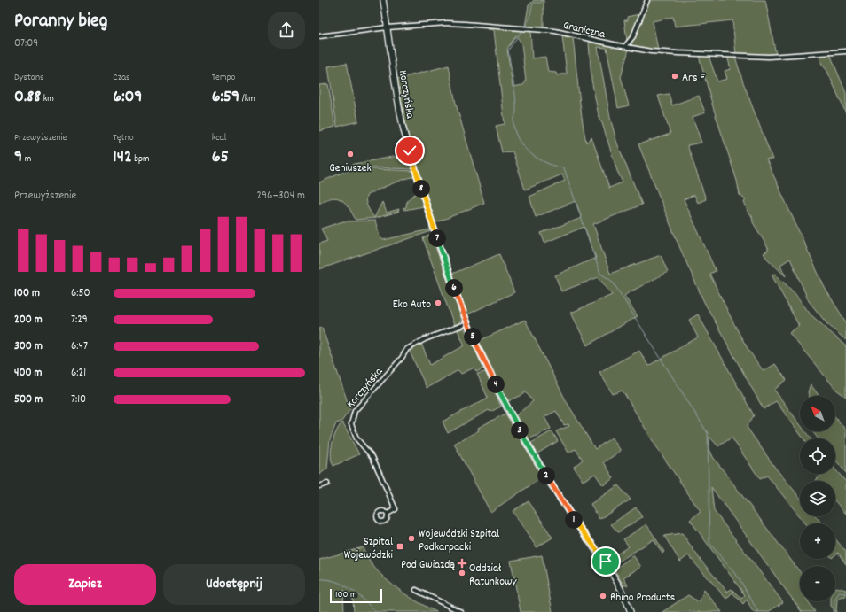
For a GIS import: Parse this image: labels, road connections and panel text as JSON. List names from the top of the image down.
{
  "streets": {
    "main road": ["Korczyńska"],
    "street": ["Graniczna"]
  },
  "crossings": [
    ["Graniczna", "Korczyńska"]
  ],
  "places": {
    "other": [
      "Ars F",
      "Geniuszek",
      "Eko Auto",
      "Wojewódzki Szpital Podkarpacki",
      "Oddział Ratunkowy",
      "Rhino Products"
    ],
    "transit": ["Szpital Wojewódzki"],
    "health": ["Pod Gwiazdą"]
  },
  "scale_bar": "100 m",
  "north": "top left",
  "page": {
    "heading": ["Poranny bieg", "07:09"],
    "stats": [
      ["Dystans", "0.88 km"],
      ["Czas", "6:09"],
      ["Tempo", "6:59 /km"],
      ["Przewyższenie", "9 m"],
      ["Tętno", "142 bpm"],
      ["kcal", "65"]
    ],
    "pins": [
      "8",
      "7",
      "6",
      "5",
      "4",
      "3",
      "2",
      "1"
    ],
    "chart": ["Przewyższenie", "296–304 m"],
    "list": [
      {
        "name": "100 m",
        "note": "6:50"
      },
      {
        "name": "200 m",
        "note": "7:29"
      },
      {
        "name": "300 m",
        "note": "6:47"
      },
      {
        "name": "400 m",
        "note": "6:21"
      },
      {
        "name": "500 m",
        "note": "7:10"
      }
    ],
    "map_buttons": ["+", "−"],
    "buttons": ["Zapisz", "Udostępnij"],
    "scale": "100 m"
  }
}
